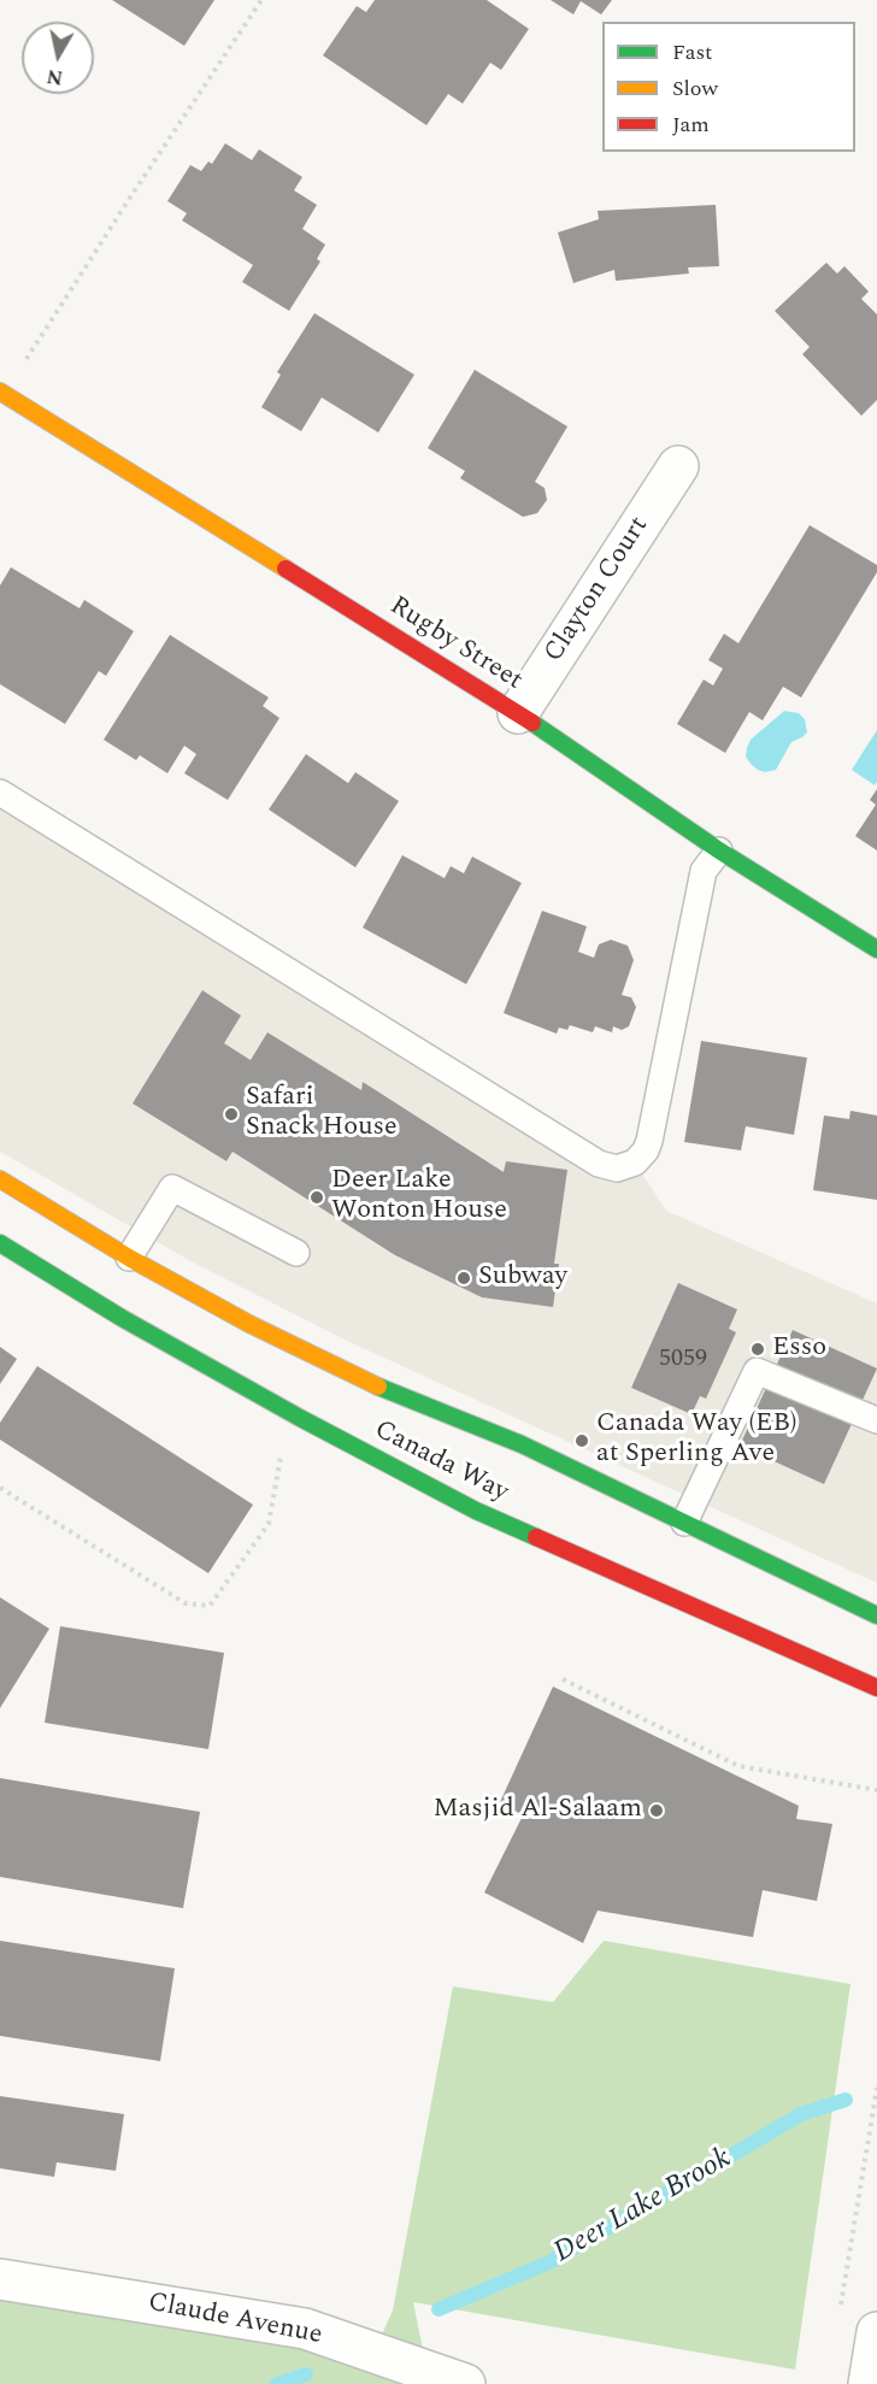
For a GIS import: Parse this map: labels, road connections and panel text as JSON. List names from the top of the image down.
{
  "streets": {
    "main road": ["Rugby Street", "Canada Way"],
    "street": ["Clayton Court", "Claude Avenue"]
  },
  "crossings": [
    ["Clayton Court", "Rugby Street"]
  ],
  "water": ["Deer Lake Brook"],
  "places": [
    "Safari Snack House",
    "Deer Lake Wonton House",
    "Subway",
    "Esso",
    "Canada Way (EB) at Sperling Ave",
    "Masjid Al-Salaam"
  ],
  "house_numbers": ["5059"],
  "legend": ["Fast", "Slow", "Jam"],
  "north": "bottom"
}
